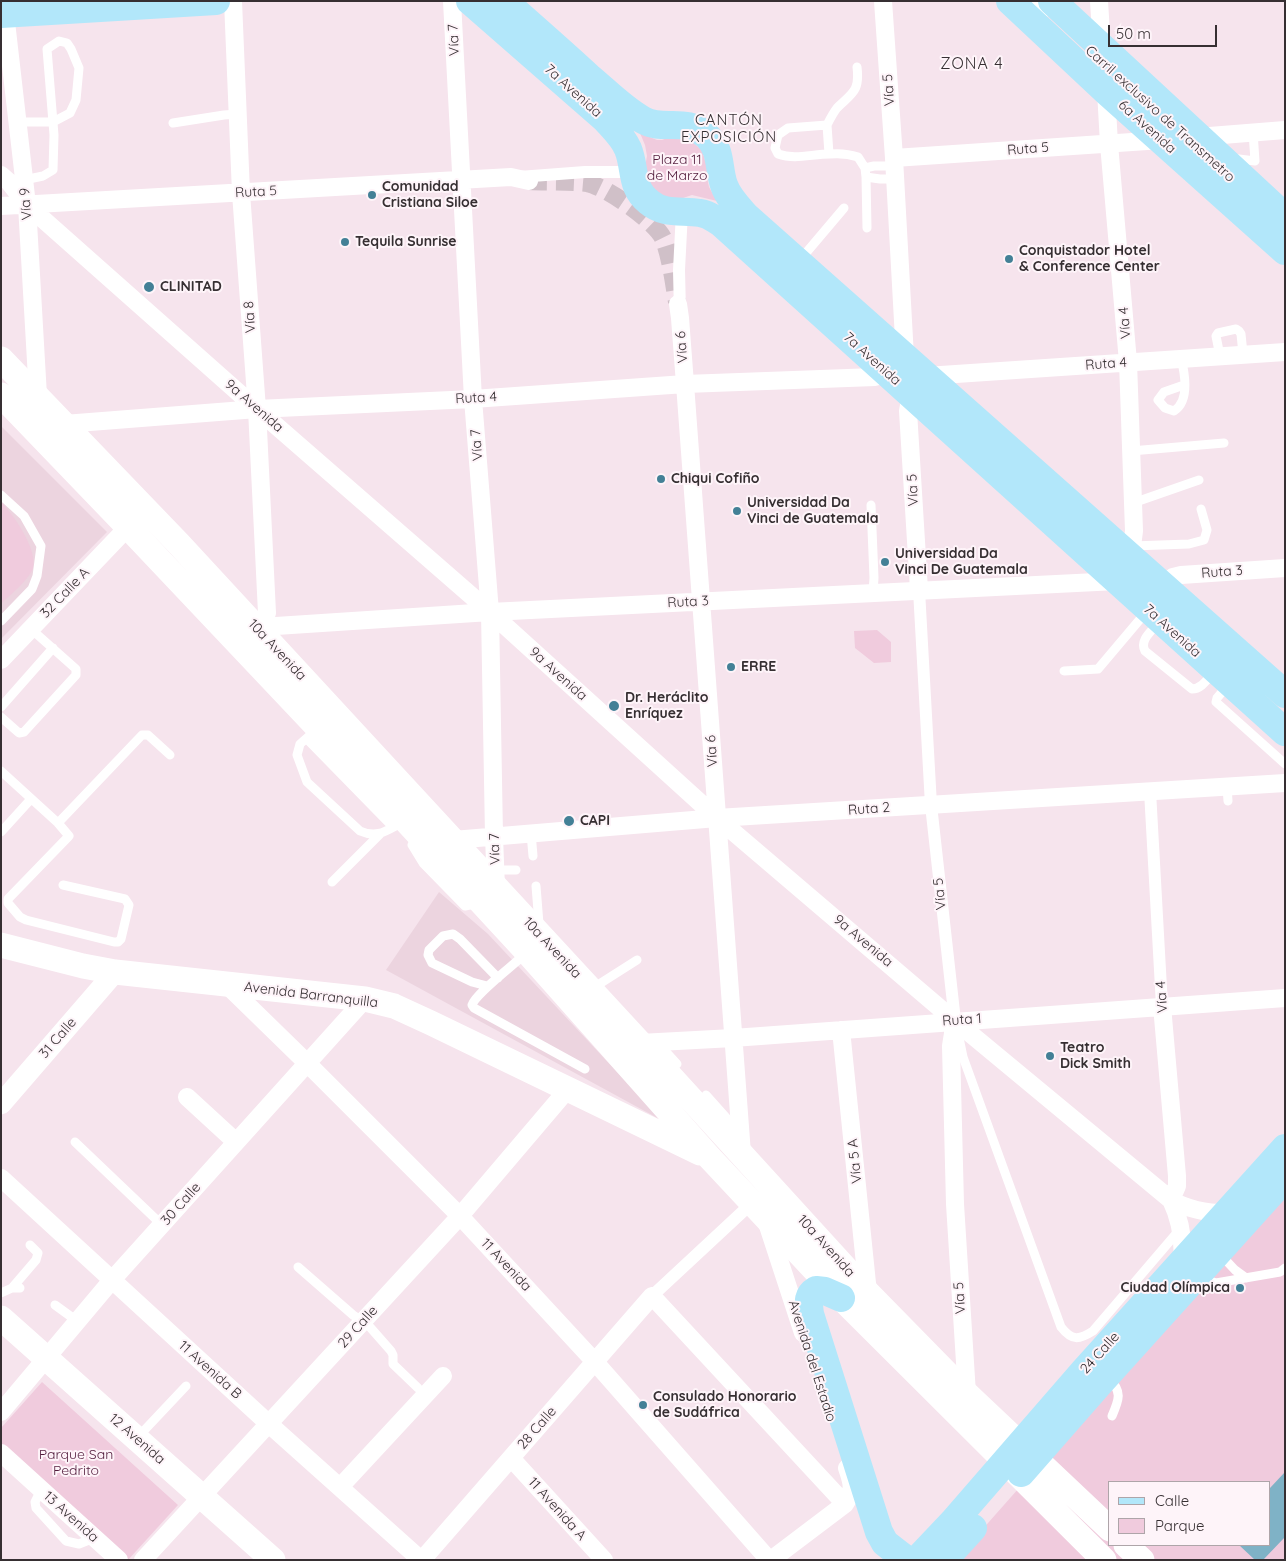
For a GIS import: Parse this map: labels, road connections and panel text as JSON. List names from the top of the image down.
{
  "streets": {
    "main road": [
      "7a Avenida",
      "6a Avenida",
      "10a Avenida",
      "Avenida Barranquilla",
      "24 Calle",
      "12 Avenida"
    ],
    "street": [
      "Vía 7",
      "Vía 5",
      "Ruta 5",
      "Vía 9",
      "Vía 8",
      "Vía 4",
      "Vía 6",
      "Ruta 4",
      "9a Avenida",
      "Ruta 3",
      "32 Calle A",
      "Ruta 2",
      "Ruta 1",
      "31 Calle",
      "Vía 5 A",
      "30 Calle",
      "11 Avenida",
      "29 Calle",
      "Avenida del Estadio",
      "11 Avenida B",
      "28 Calle",
      "11 Avenida A",
      "13 Avenida"
    ],
    "lane": ["Carril exclusivo de Transmetro"]
  },
  "crossings": [
    ["Vía 7", "Ruta 5"],
    ["Vía 7", "Ruta 4"],
    ["Vía 7", "9a Avenida"],
    ["Vía 7", "Ruta 3"],
    ["Vía 7", "10a Avenida"],
    ["Vía 7", "Ruta 2"],
    ["Vía 5", "7a Avenida"],
    ["Vía 5", "Ruta 5"],
    ["Vía 5", "Ruta 4"],
    ["Vía 5", "9a Avenida"],
    ["Vía 5", "Ruta 3"],
    ["Vía 5", "10a Avenida"],
    ["Vía 5", "Ruta 2"],
    ["Vía 5", "Ruta 1"],
    ["7a Avenida", "Ruta 5"],
    ["7a Avenida", "Vía 4"],
    ["7a Avenida", "Vía 6"],
    ["7a Avenida", "Ruta 4"],
    ["7a Avenida", "Ruta 3"],
    ["Carril exclusivo de Transmetro", "6a Avenida"],
    ["Carril exclusivo de Transmetro", "Ruta 5"],
    ["6a Avenida", "Ruta 5"],
    ["6a Avenida", "Vía 4"],
    ["Ruta 5", "Vía 9"],
    ["Ruta 5", "Vía 8"],
    ["Ruta 5", "Vía 4"],
    ["Ruta 5", "9a Avenida"],
    ["Vía 9", "9a Avenida"],
    ["Vía 9", "10a Avenida"],
    ["Vía 8", "Ruta 4"],
    ["Vía 8", "9a Avenida"],
    ["Vía 8", "Ruta 3"],
    ["Vía 8", "10a Avenida"],
    ["Vía 4", "Ruta 4"],
    ["Vía 4", "9a Avenida"],
    ["Vía 4", "Ruta 2"],
    ["Vía 4", "Ruta 1"],
    ["Vía 6", "Ruta 4"],
    ["Vía 6", "9a Avenida"],
    ["Vía 6", "Ruta 3"],
    ["Vía 6", "10a Avenida"],
    ["Vía 6", "Ruta 2"],
    ["Vía 6", "Ruta 1"],
    ["Ruta 4", "9a Avenida"],
    ["Ruta 4", "10a Avenida"],
    ["9a Avenida", "Ruta 3"],
    ["9a Avenida", "Ruta 2"],
    ["9a Avenida", "Ruta 1"],
    ["9a Avenida", "24 Calle"],
    ["Ruta 3", "10a Avenida"],
    ["32 Calle A", "10a Avenida"],
    ["10a Avenida", "Ruta 2"],
    ["10a Avenida", "Avenida Barranquilla"],
    ["10a Avenida", "Ruta 1"],
    ["10a Avenida", "Vía 5 A"],
    ["10a Avenida", "Avenida del Estadio"],
    ["Avenida Barranquilla", "31 Calle"],
    ["Avenida Barranquilla", "30 Calle"],
    ["Avenida Barranquilla", "11 Avenida"],
    ["Avenida Barranquilla", "29 Calle"],
    ["Ruta 1", "Vía 5 A"],
    ["30 Calle", "11 Avenida"],
    ["30 Calle", "11 Avenida B"],
    ["30 Calle", "12 Avenida"],
    ["11 Avenida", "29 Calle"],
    ["11 Avenida", "28 Calle"],
    ["29 Calle", "11 Avenida B"],
    ["29 Calle", "12 Avenida"],
    ["11 Avenida B", "28 Calle"],
    ["28 Calle", "11 Avenida A"]
  ],
  "districts": ["ZONA 4", "CANTÓN EXPOSICIÓN"],
  "parks": ["Plaza 11 de Marzo", "Parque San Pedrito"],
  "places": [
    "Comunidad Cristiana Siloe",
    "Tequila Sunrise",
    "Conquistador Hotel & Conference Center",
    "CLINITAD",
    "Chiqui Cofiño",
    "Universidad Da Vinci de Guatemala",
    "Universidad Da Vinci De Guatemala",
    "ERRE",
    "Dr. Heráclito Enríquez",
    "CAPI",
    "Teatro Dick Smith",
    "Ciudad Olímpica",
    "Consulado Honorario de Sudáfrica"
  ],
  "legend": ["Calle", "Parque"],
  "scale_bar": "50 m"
}
